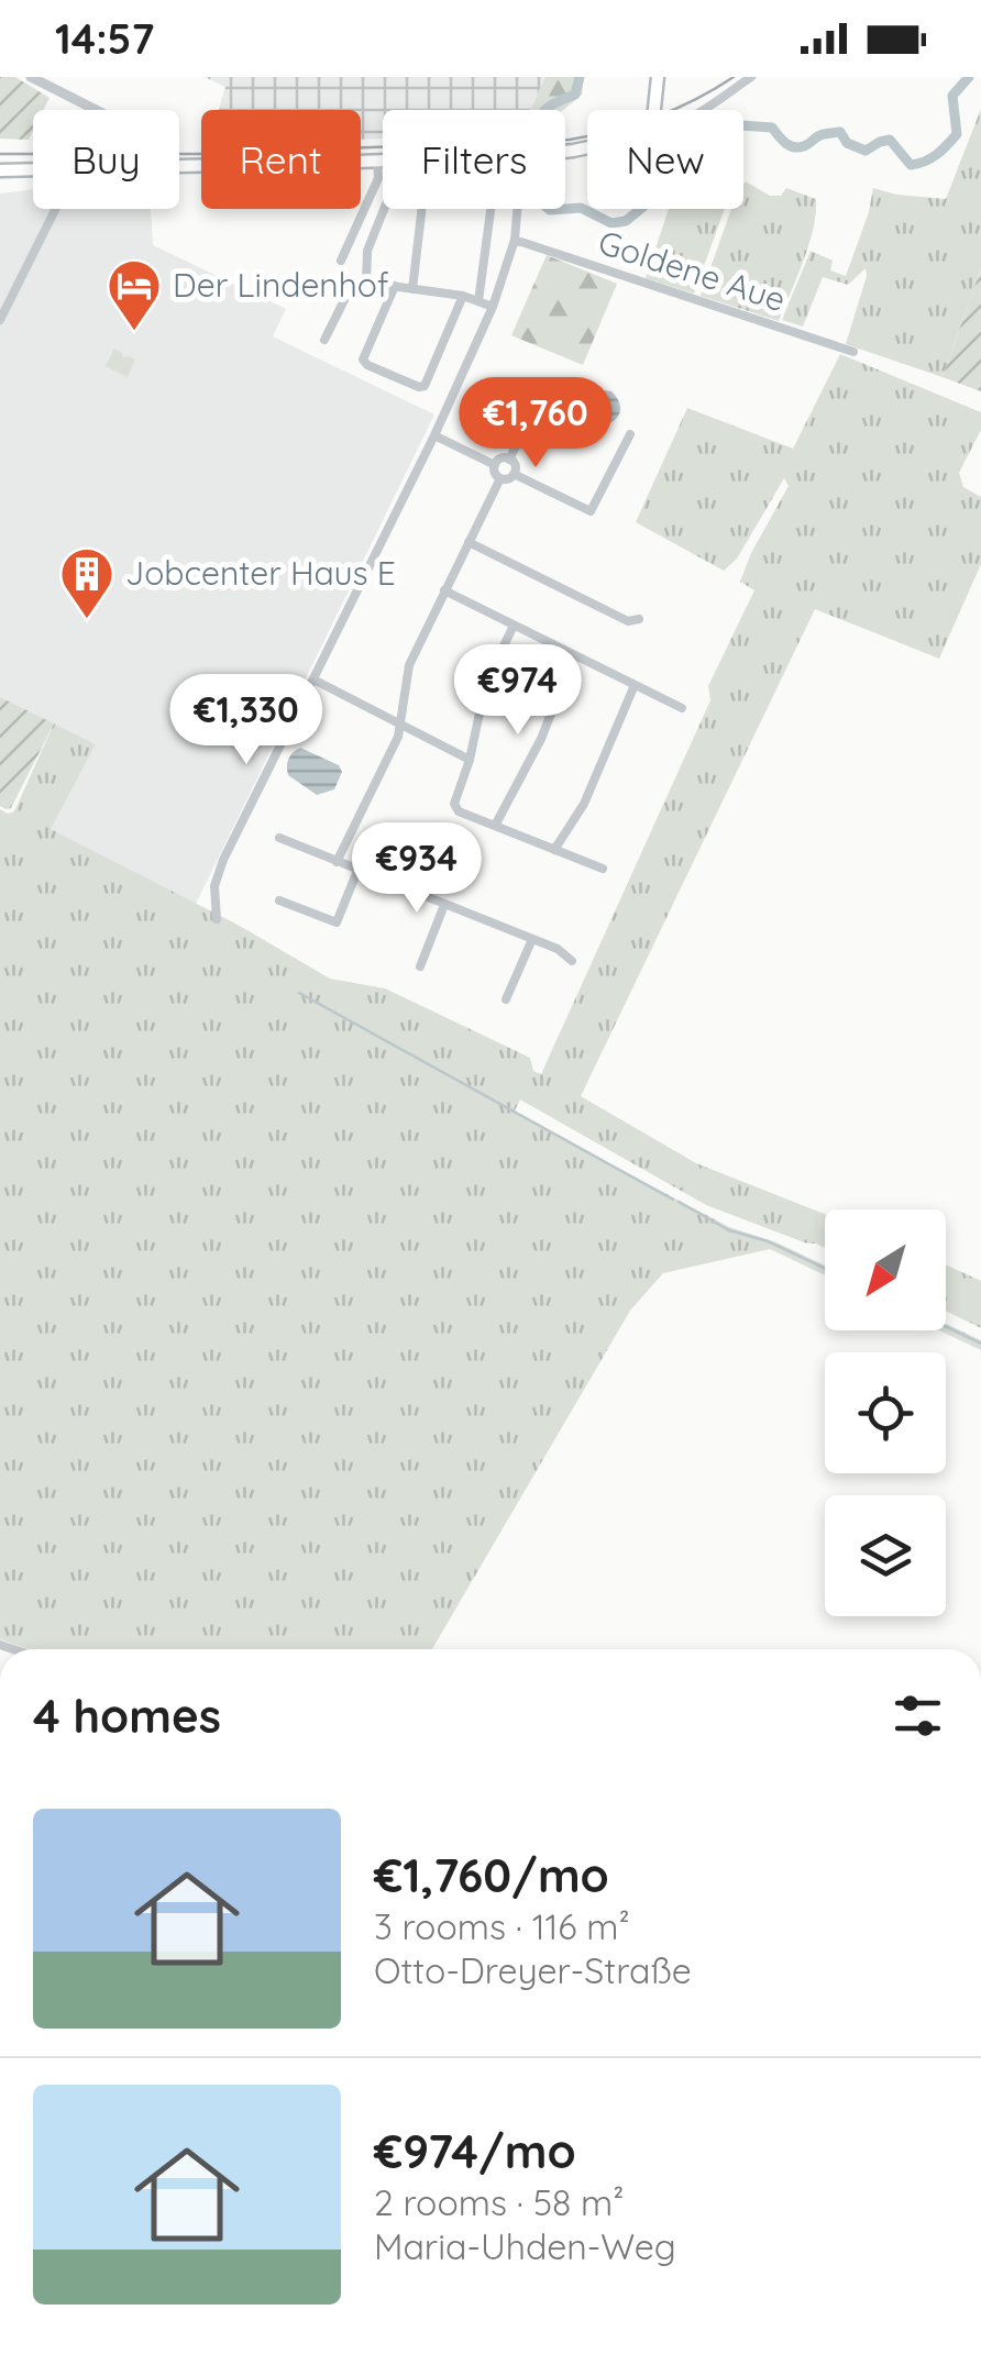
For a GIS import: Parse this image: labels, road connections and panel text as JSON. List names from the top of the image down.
{
  "streets": {
    "street": ["Goldene Aue"]
  },
  "places": {
    "hotel": ["Der Lindenhof"],
    "building": ["Jobcenter Haus E"]
  },
  "north": "bottom left",
  "page": {
    "status": "14:57",
    "chip": [
      "Buy",
      "Rent",
      "Filters",
      "New"
    ],
    "price": [
      "€1,760",
      "€974",
      "€1,330",
      "€934"
    ],
    "heading": "4 homes",
    "list": [
      {
        "name": "€1,760/mo",
        "note": "3 rooms · 116 m² · Otto-Dreyer-Straße"
      },
      {
        "name": "€974/mo",
        "note": "2 rooms · 58 m² · Maria-Uhden-Weg"
      }
    ]
  }
}
